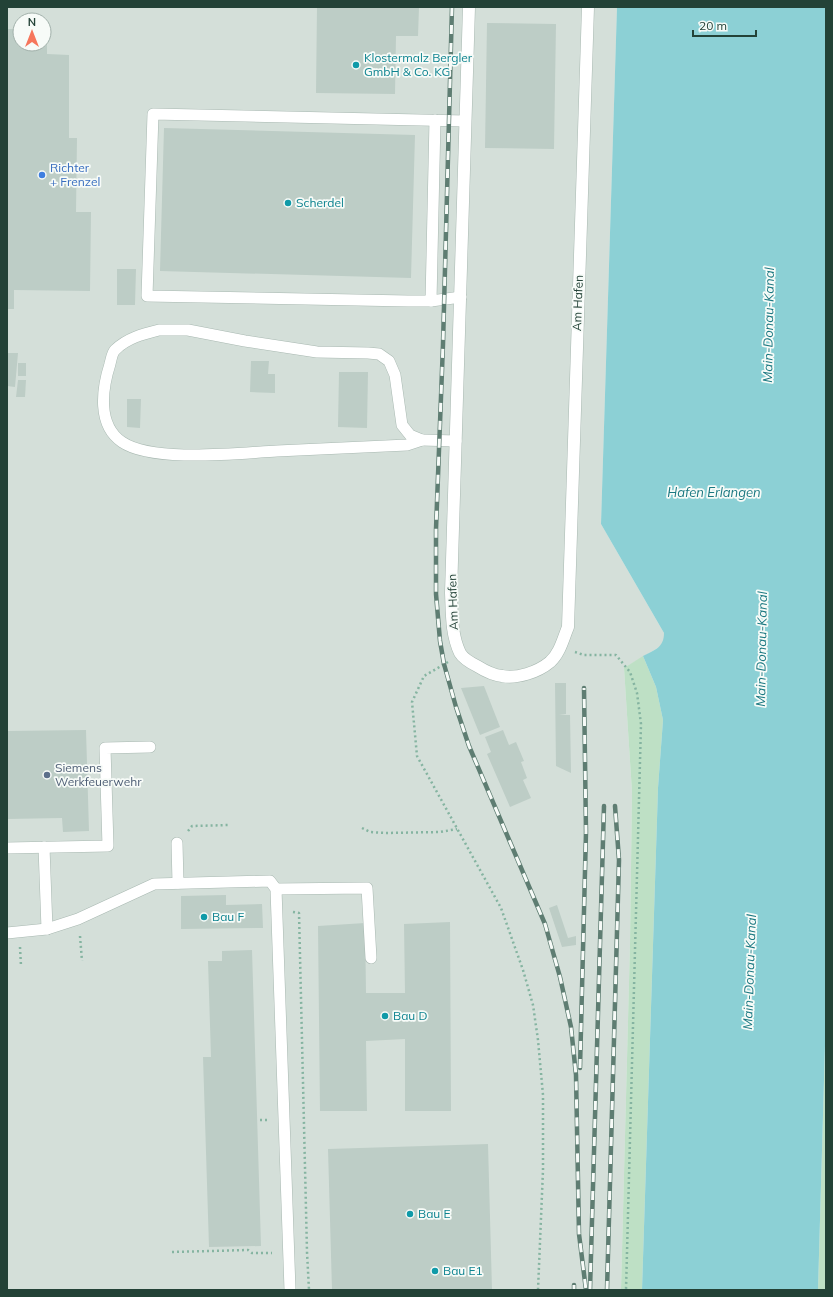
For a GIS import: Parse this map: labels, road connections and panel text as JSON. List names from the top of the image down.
{
  "streets": {
    "street": ["Am Hafen"]
  },
  "water": ["Main-Donau-Kanal", "Hafen Erlangen"],
  "places": [
    "Klostermalz Bergler GmbH & Co. KG",
    "Richter + Frenzel",
    "Scherdel",
    "Siemens Werkfeuerwehr",
    "Bau F",
    "Bau D",
    "Bau E",
    "Bau E1"
  ],
  "scale_bar": "20 m",
  "north": "top"
}
